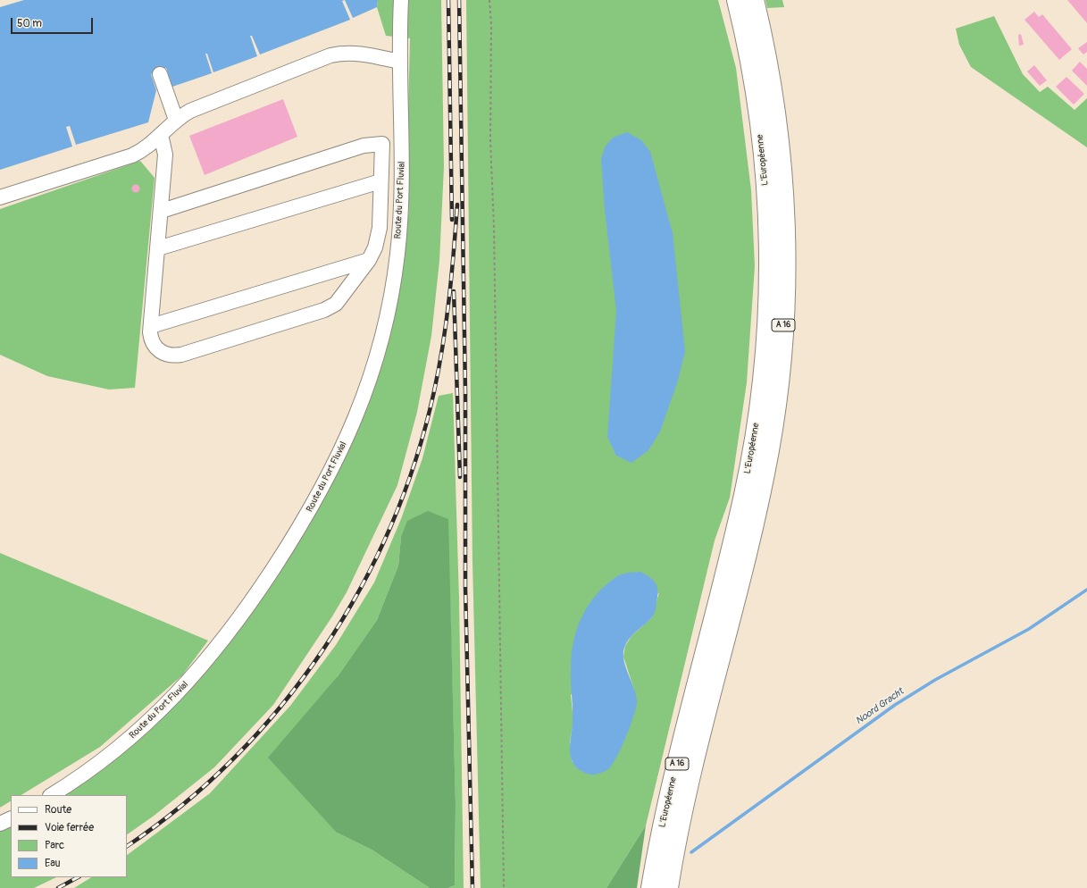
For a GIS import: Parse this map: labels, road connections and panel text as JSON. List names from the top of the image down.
{
  "streets": {
    "highway": ["L'Européenne", "A 16"],
    "street": ["Route du Port Fluvial"]
  },
  "water": ["Noord Gracht"],
  "legend": [
    "Route",
    "Voie ferrée",
    "Parc",
    "Eau"
  ],
  "scale_bar": "50 m"
}
